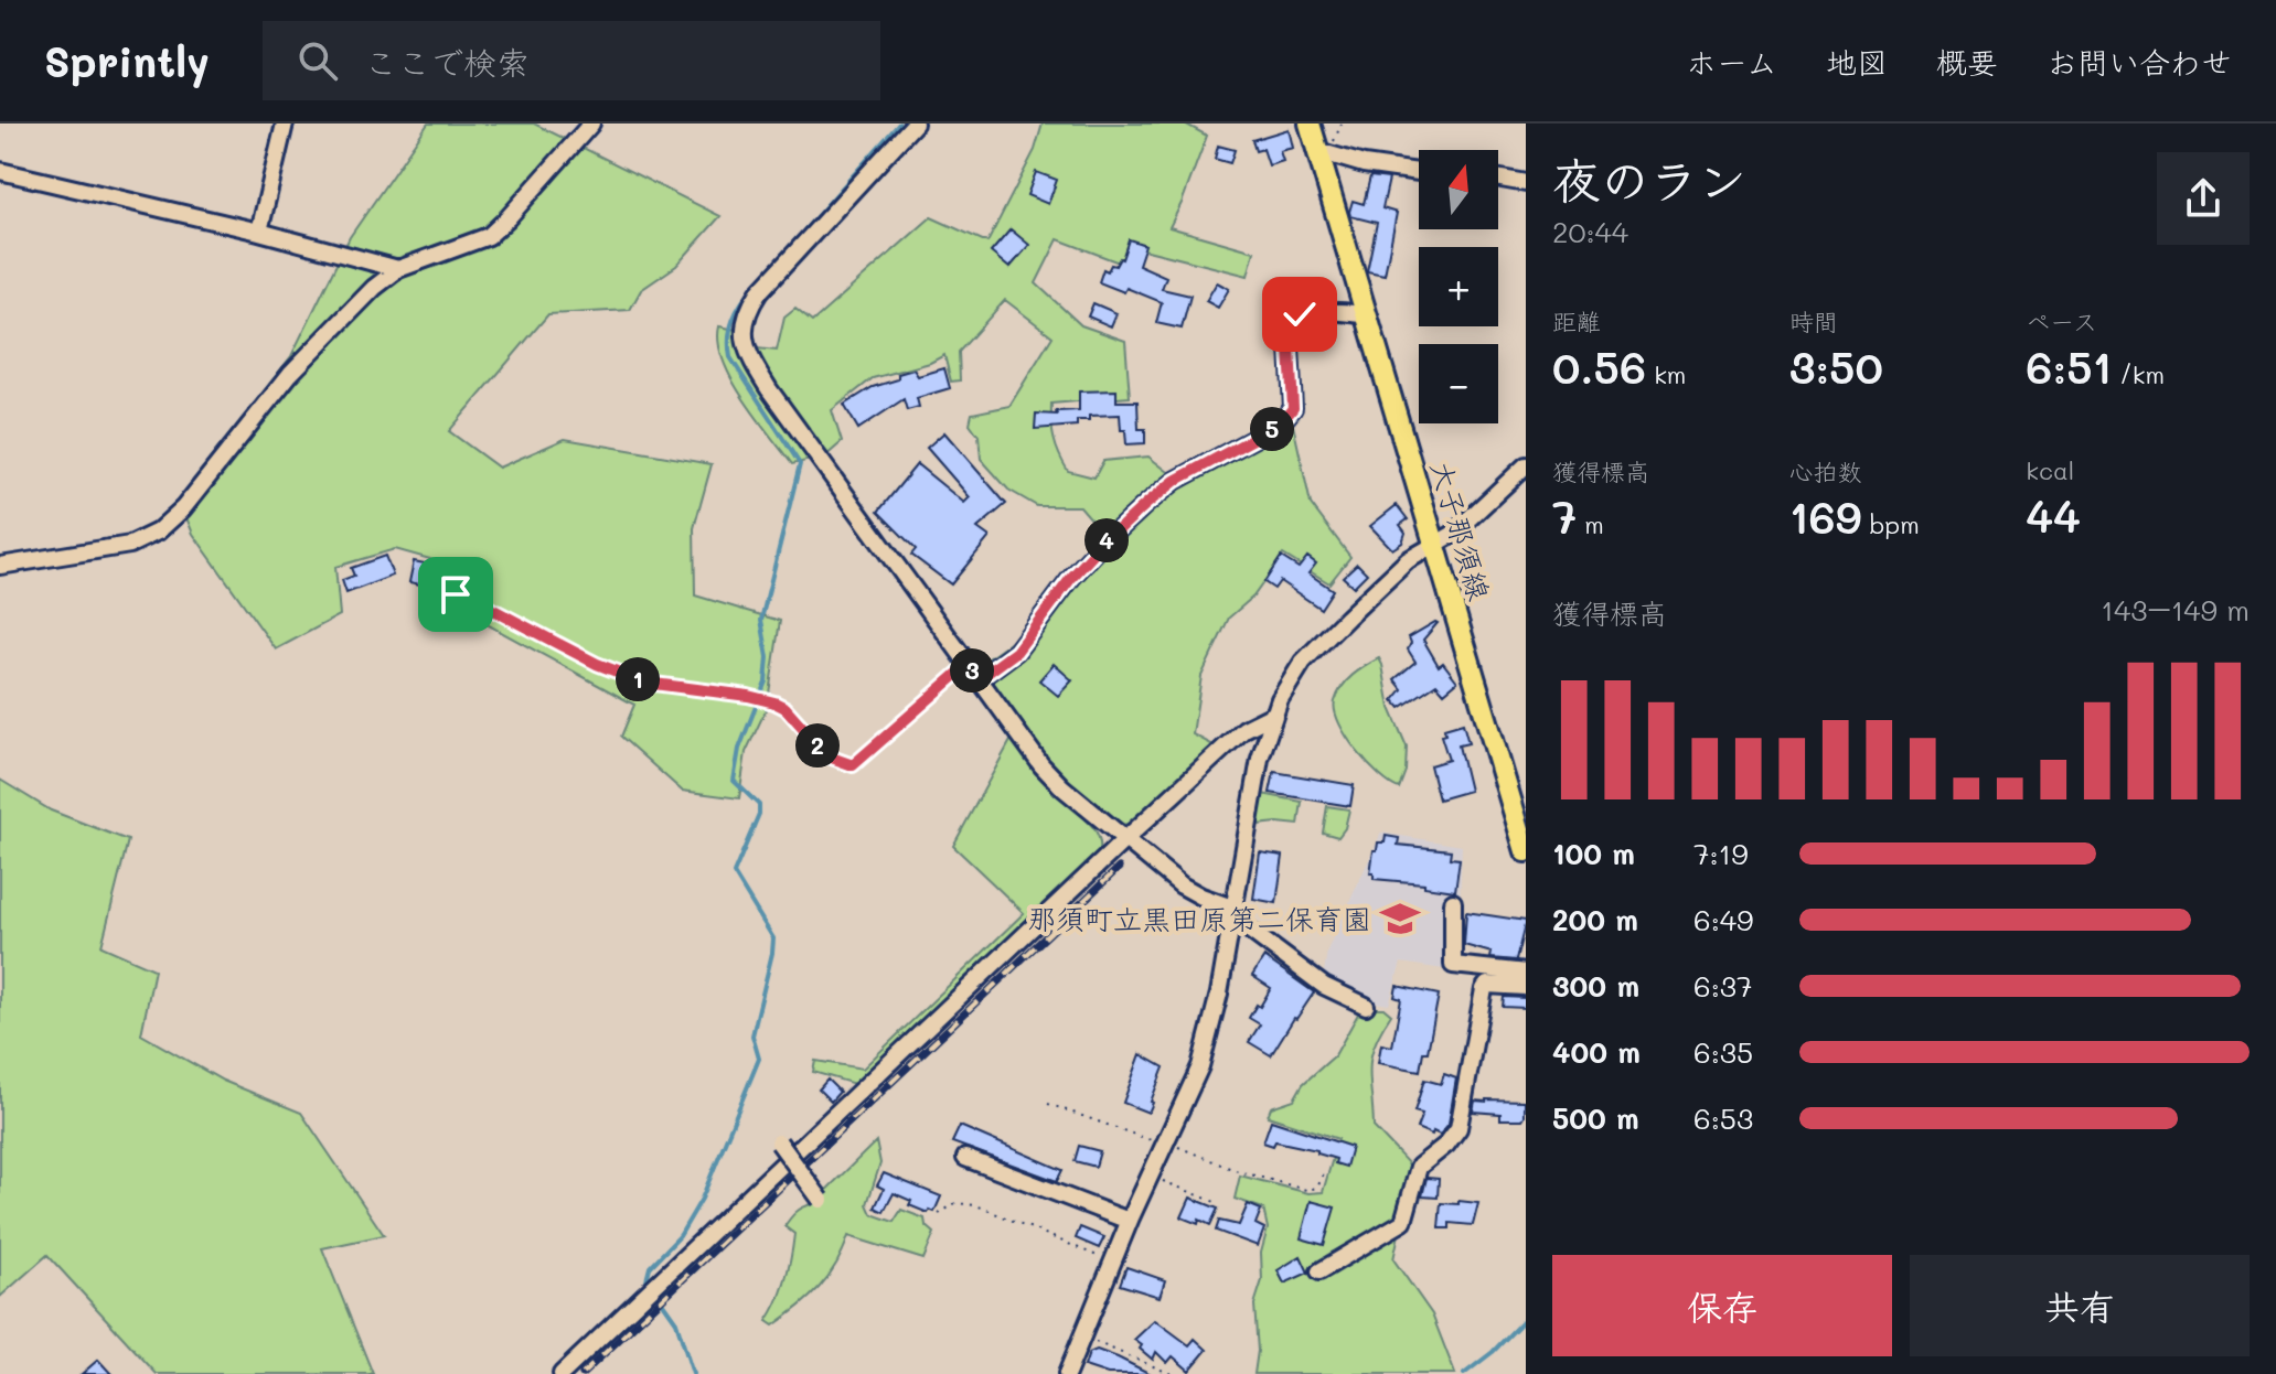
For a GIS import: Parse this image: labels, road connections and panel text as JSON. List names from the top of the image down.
{
  "streets": {
    "main road": ["大子那須線"]
  },
  "places": {
    "school or university": ["那須町立黒田原第二保育園"]
  },
  "north": "top",
  "page": {
    "header": "Sprintly",
    "search": "ここで検索",
    "nav": [
      "ホーム",
      "地図",
      "概要",
      "お問い合わせ"
    ],
    "heading": ["夜のラン", "20:44"],
    "map_buttons": ["+", "−"],
    "stats": [
      ["距離", "0.56 km"],
      ["時間", "3:50"],
      ["ペース", "6:51 /km"],
      ["獲得標高", "7 m"],
      ["心拍数", "169 bpm"],
      ["kcal", "44"]
    ],
    "pins": [
      "5",
      "4",
      "3",
      "1",
      "2"
    ],
    "chart": ["獲得標高", "143–149 m"],
    "list": [
      {
        "name": "100 m",
        "note": "7:19"
      },
      {
        "name": "200 m",
        "note": "6:49"
      },
      {
        "name": "300 m",
        "note": "6:37"
      },
      {
        "name": "400 m",
        "note": "6:35"
      },
      {
        "name": "500 m",
        "note": "6:53"
      }
    ],
    "buttons": ["保存", "共有"]
  }
}
